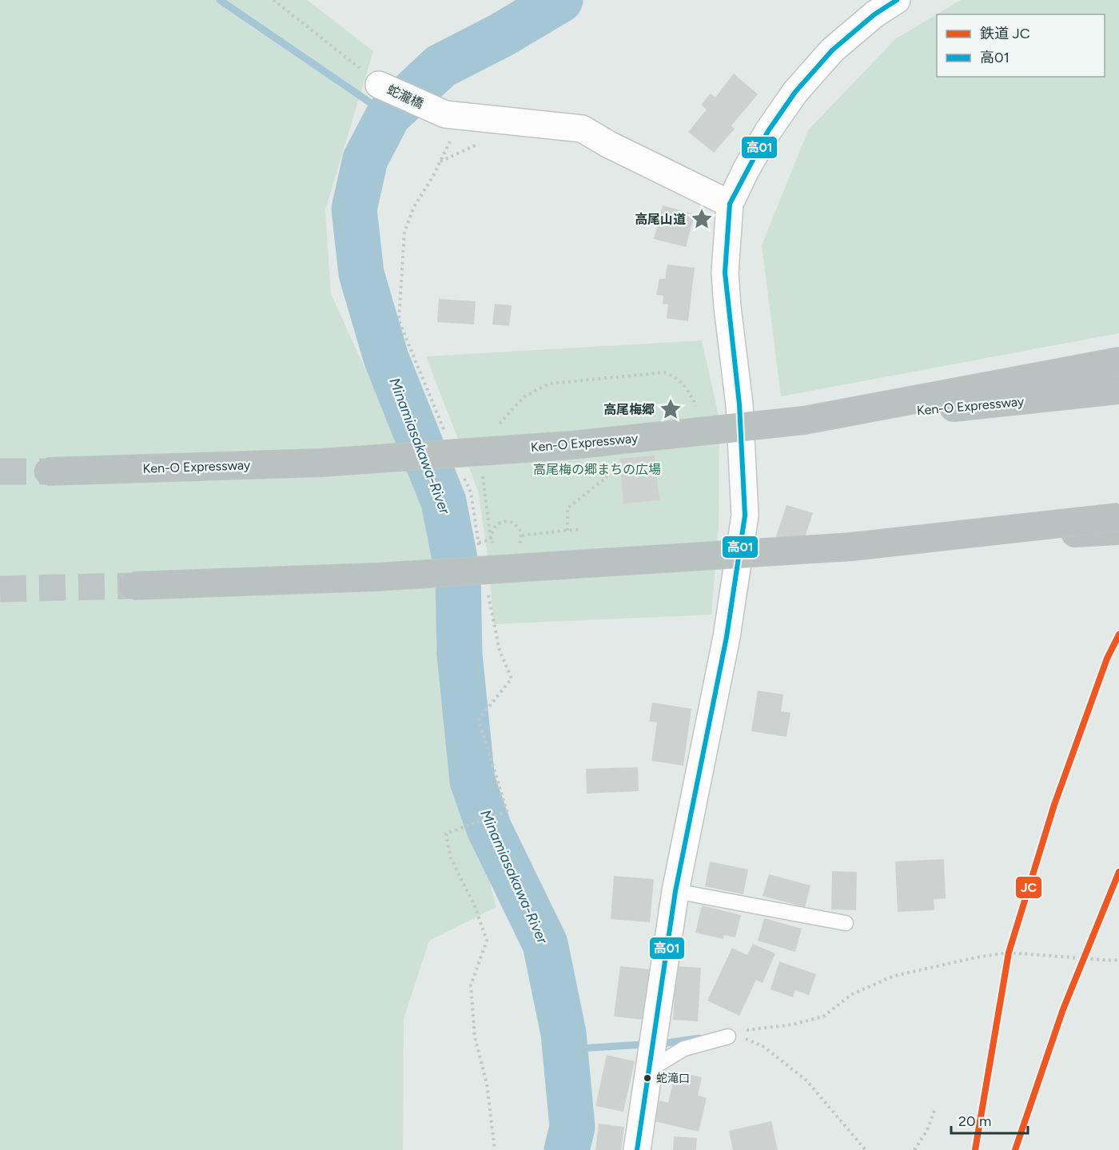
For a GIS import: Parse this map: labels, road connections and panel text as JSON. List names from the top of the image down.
{
  "streets": {
    "highway": ["Ken-O Expressway"],
    "main road": ["蛇瀧橋"]
  },
  "water": ["Minamiasakawa-River"],
  "parks": ["高尾梅の郷まちの広場"],
  "places": {
    "place": ["高尾山道", "高尾梅郷"],
    "other": ["蛇滝口"]
  },
  "lines": ["transit line 高01", "rail line JC"],
  "legend": ["鉄道 JC", "高01"],
  "scale_bar": "20 m"
}
